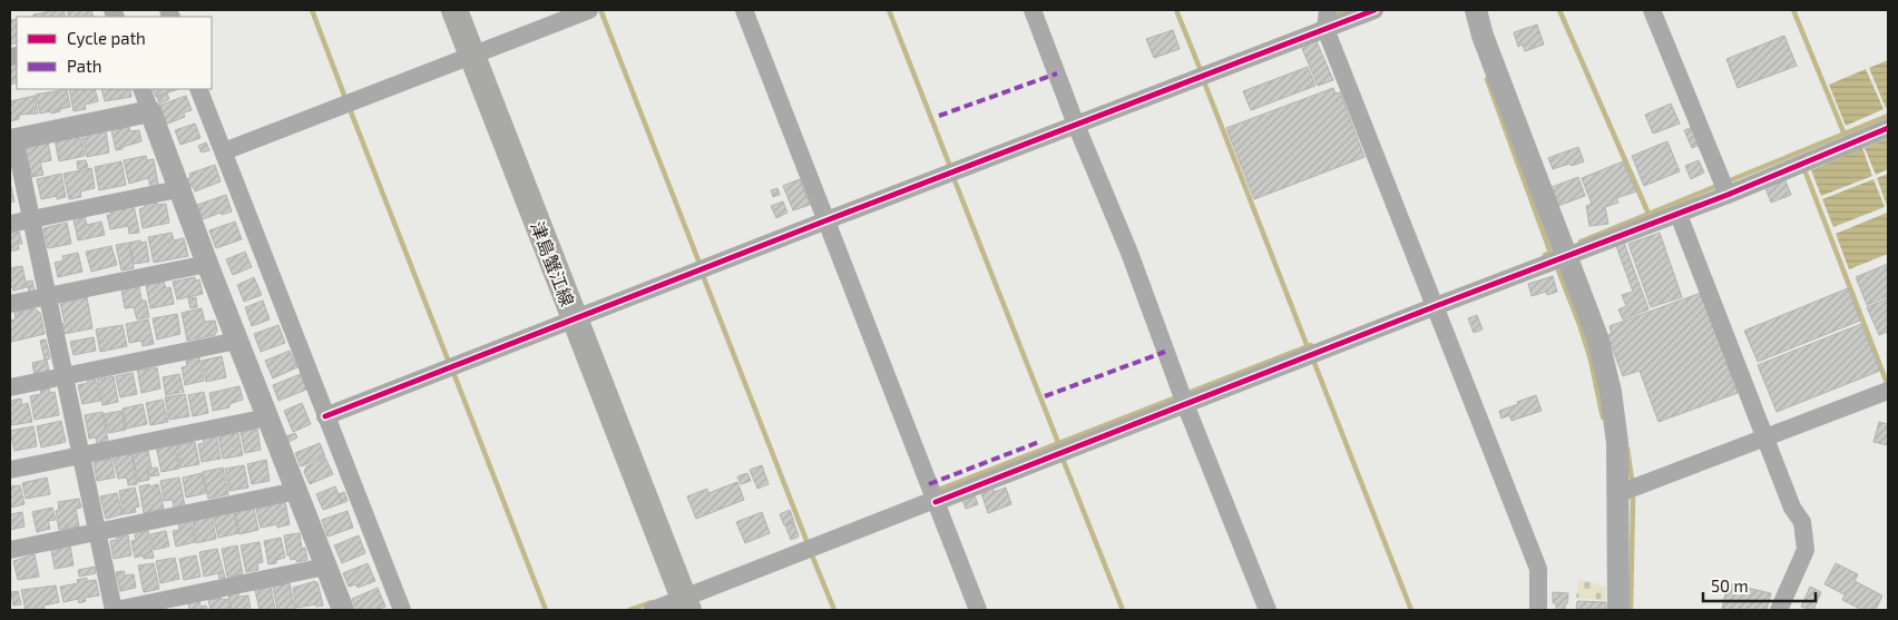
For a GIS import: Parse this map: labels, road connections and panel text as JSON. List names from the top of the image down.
{
  "streets": {
    "main road": ["津島蟹江線"]
  },
  "legend": ["Cycle path", "Path"],
  "scale_bar": "50 m"
}
